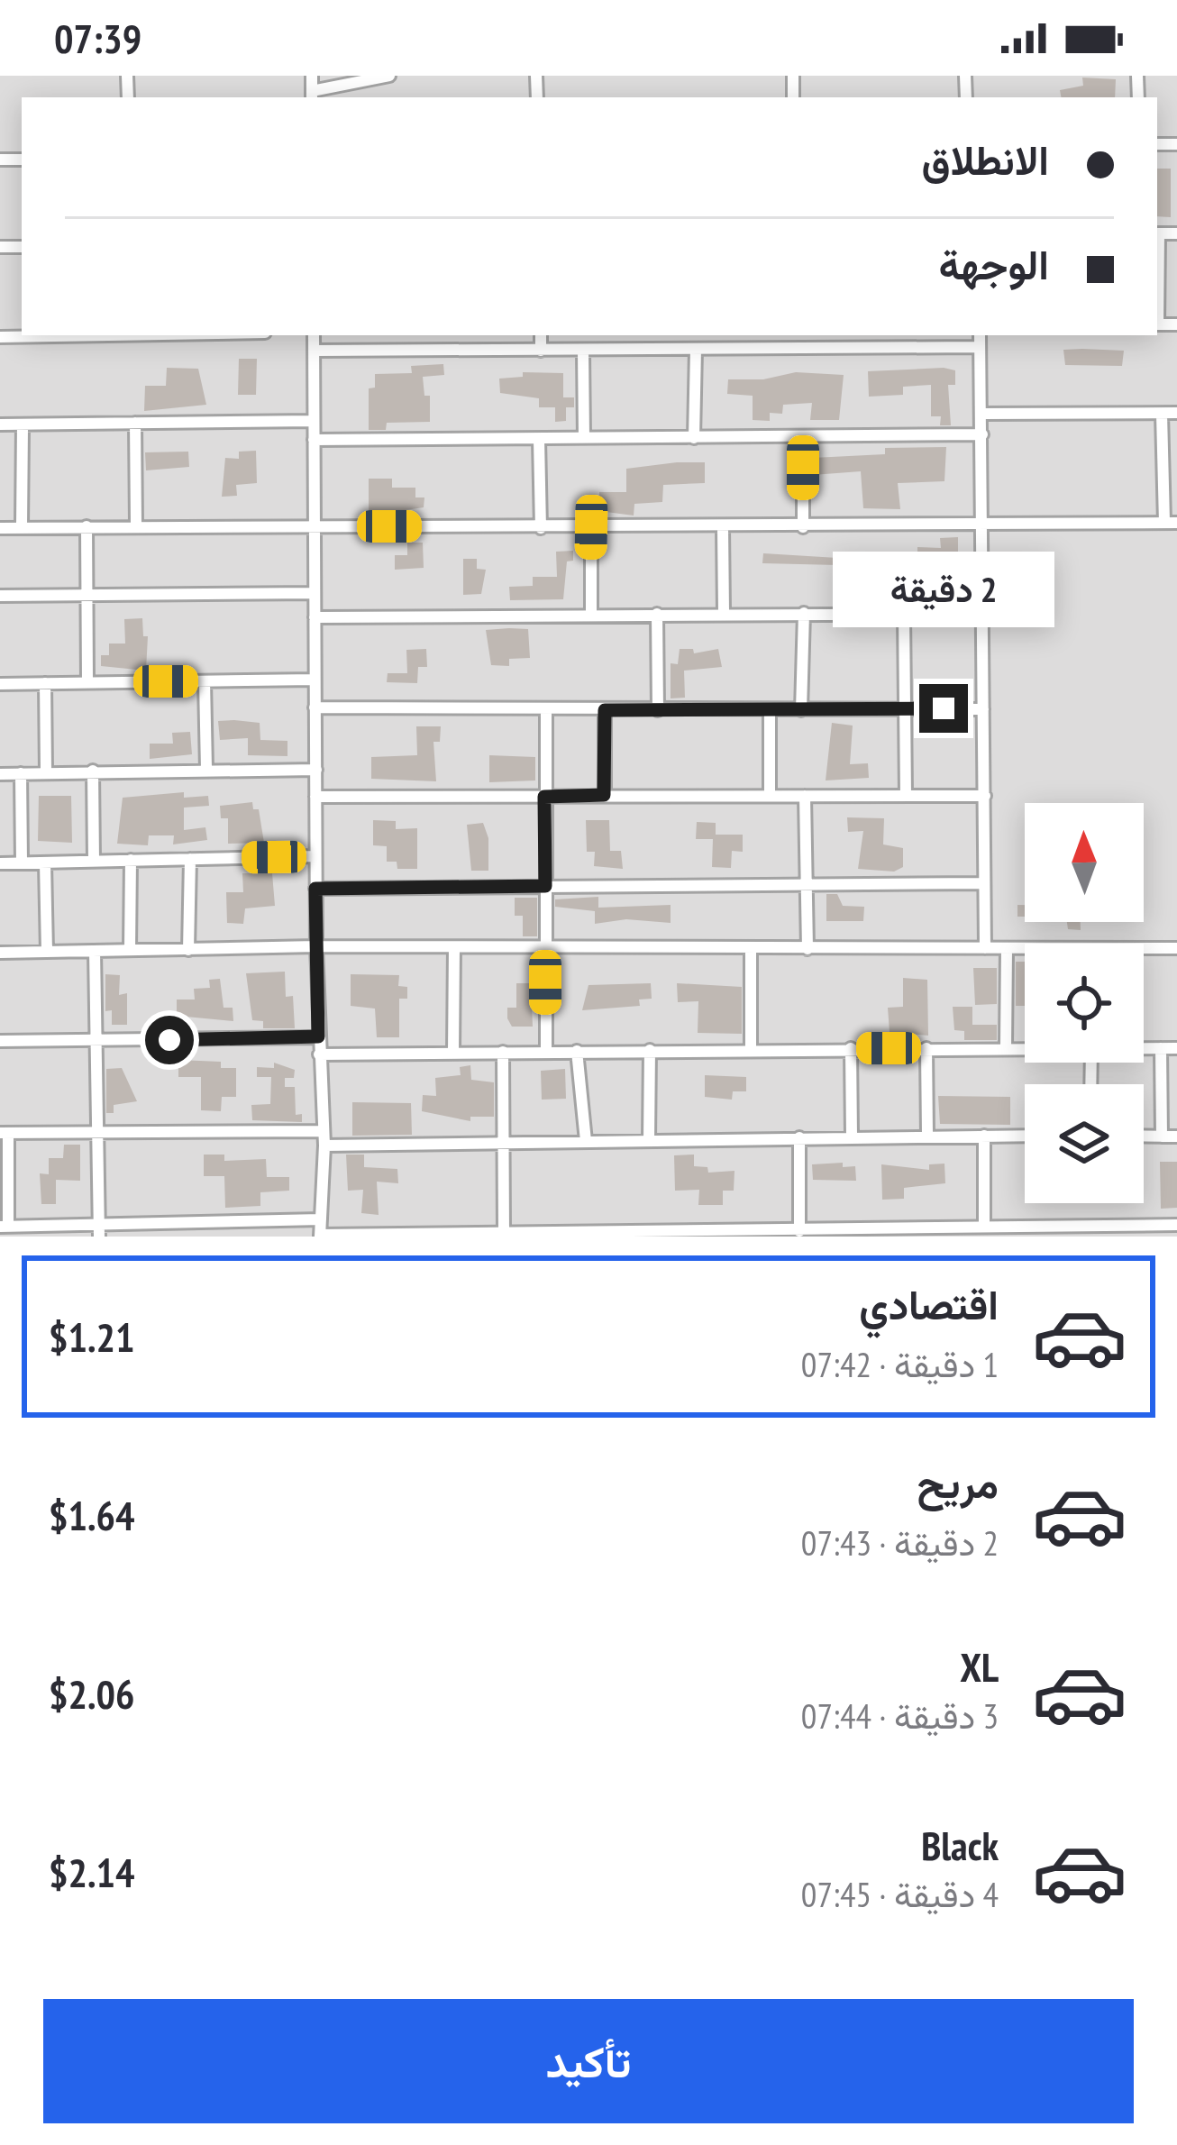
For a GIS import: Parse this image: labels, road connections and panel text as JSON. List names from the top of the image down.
{
  "north": "top",
  "page": {
    "status": "07:39",
    "banner": ["الانطلاق", "الوجهة"],
    "bubble": "2 دقيقة",
    "list": [
      {
        "name": "اقتصادي",
        "note": "1 دقيقة · 07:42",
        "value": "$1.21"
      },
      {
        "name": "مريح",
        "note": "2 دقيقة · 07:43",
        "value": "$1.64"
      },
      {
        "name": "XL",
        "note": "3 دقيقة · 07:44",
        "value": "$2.06"
      },
      {
        "name": "Black",
        "note": "4 دقيقة · 07:45",
        "value": "$2.14"
      }
    ],
    "buttons": "تأكيد"
  }
}
